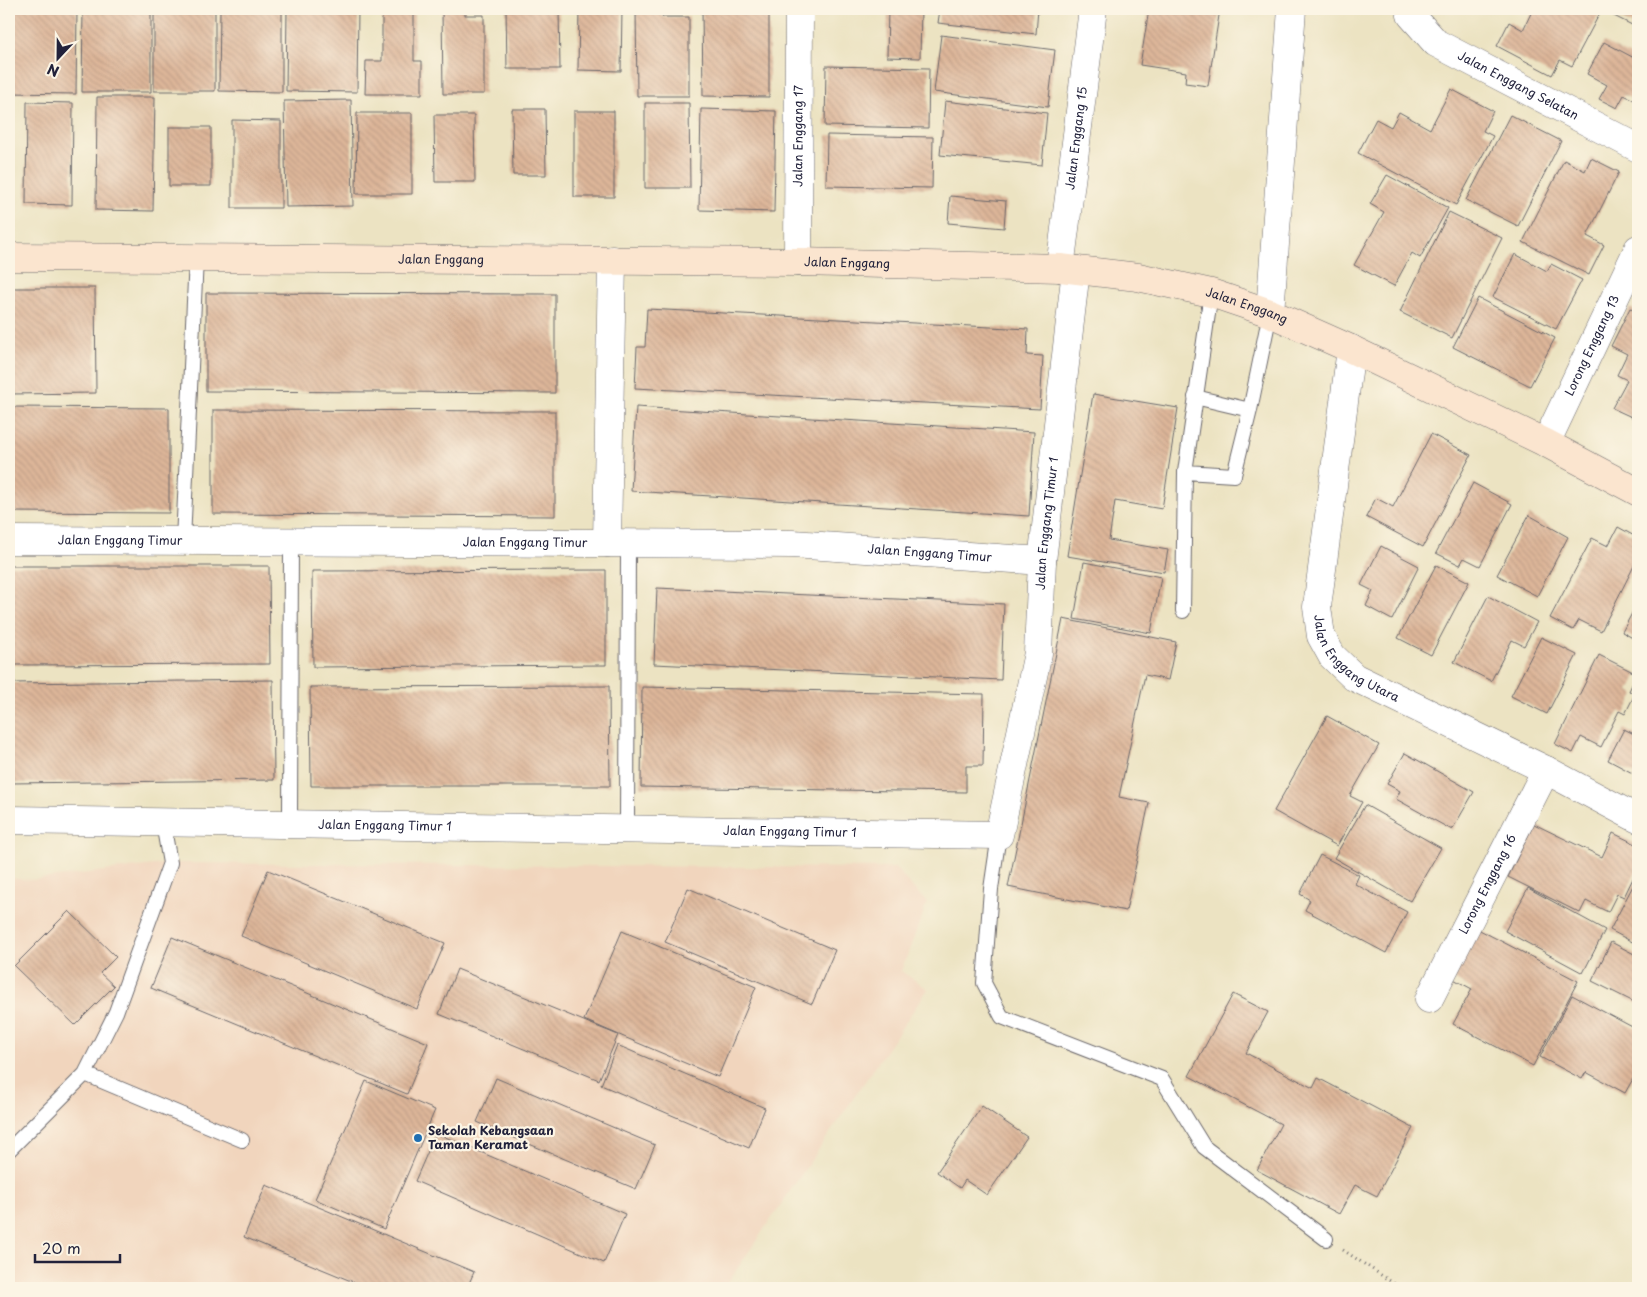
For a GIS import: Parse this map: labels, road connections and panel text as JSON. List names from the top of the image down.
{
  "streets": {
    "main road": ["Jalan Enggang"],
    "street": [
      "Jalan Enggang Selatan",
      "Jalan Enggang 17",
      "Jalan Enggang 15",
      "Lorong Enggang 13",
      "Jalan Enggang Timur 1",
      "Jalan Enggang Timur",
      "Jalan Enggang Utara",
      "Lorong Enggang 16"
    ]
  },
  "crossings": [
    ["Jalan Enggang 17", "Jalan Enggang"],
    ["Jalan Enggang 15", "Jalan Enggang"],
    ["Jalan Enggang 15", "Jalan Enggang Timur 1"],
    ["Jalan Enggang", "Lorong Enggang 13"],
    ["Jalan Enggang", "Jalan Enggang Timur 1"],
    ["Jalan Enggang", "Jalan Enggang Utara"],
    ["Jalan Enggang Timur 1", "Jalan Enggang Timur"],
    ["Jalan Enggang Utara", "Lorong Enggang 16"]
  ],
  "places": ["Sekolah Kebangsaan Taman Keramat"],
  "scale_bar": "20 m",
  "north": "bottom"
}
